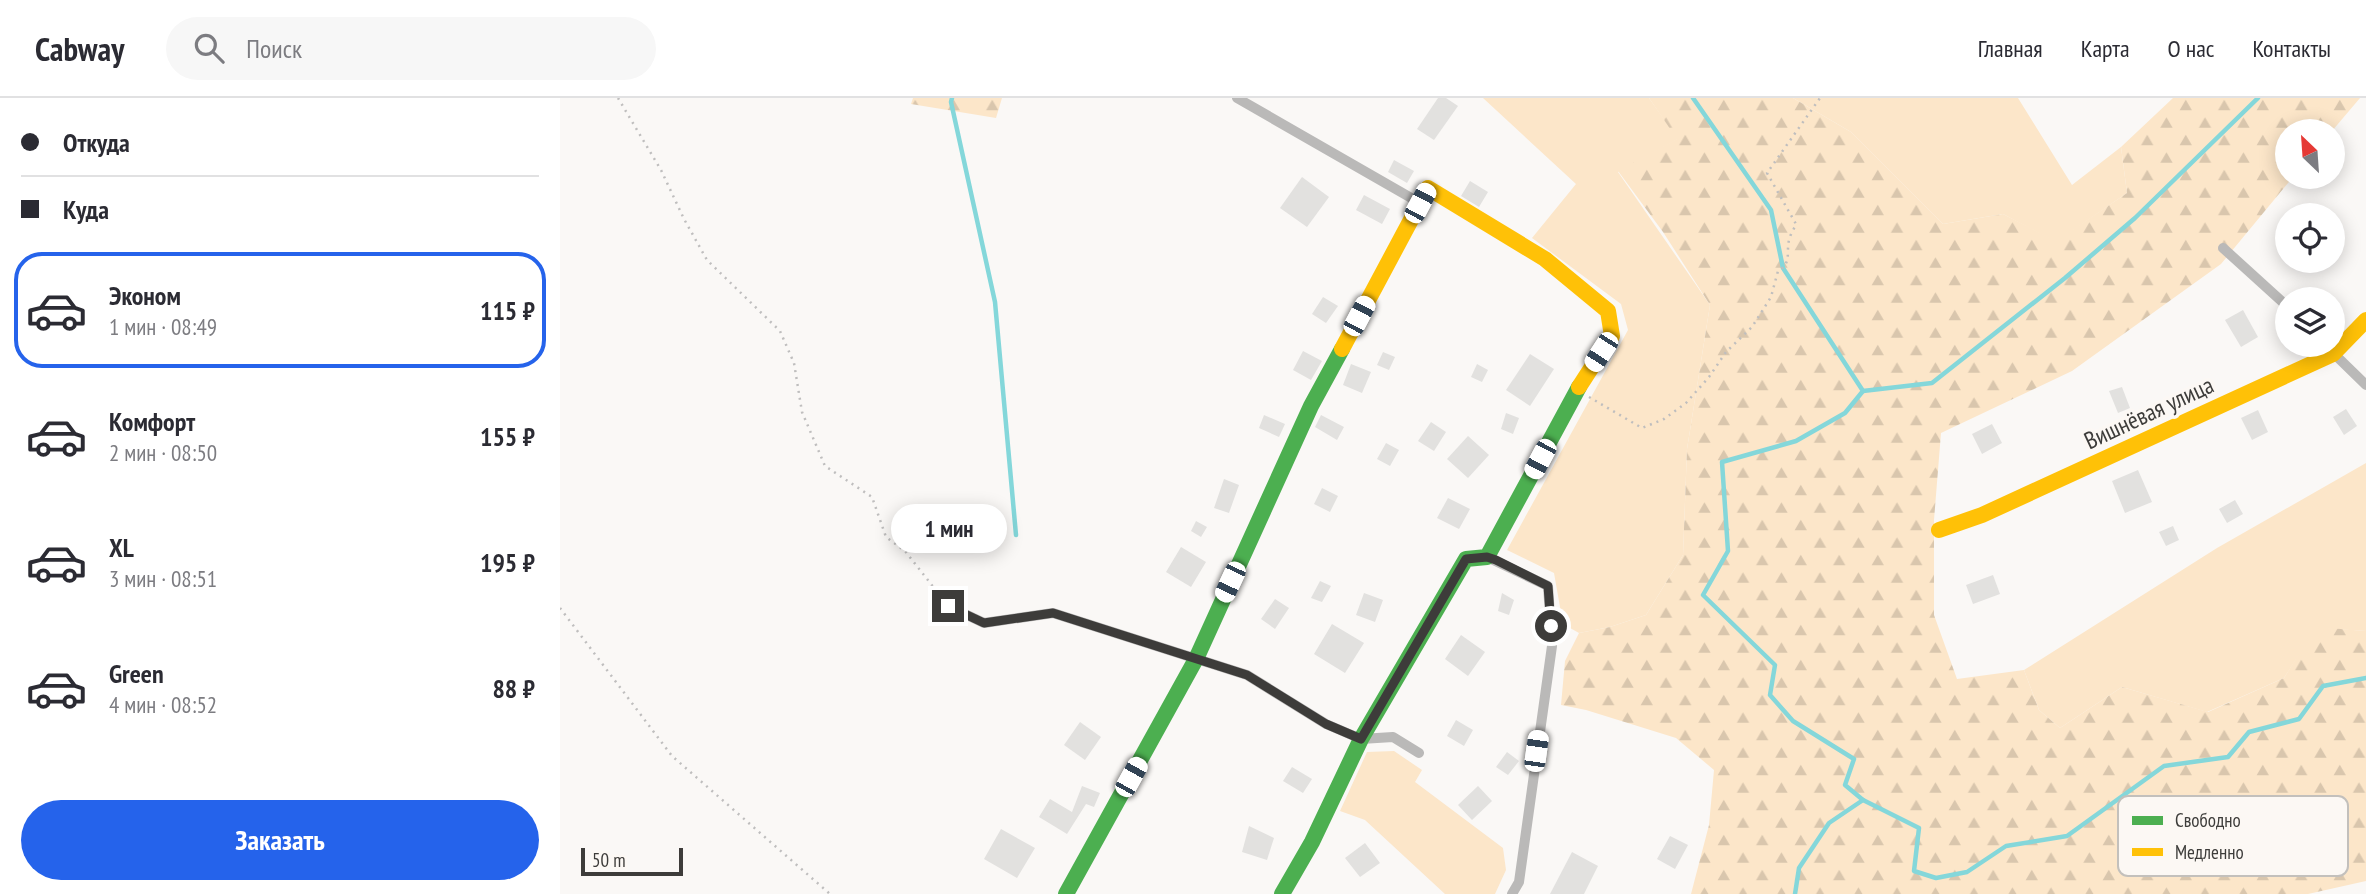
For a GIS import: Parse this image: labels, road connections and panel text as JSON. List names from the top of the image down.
{
  "streets": {
    "street": ["Вишнёвая улица"]
  },
  "legend": ["Свободно", "Медленно"],
  "scale_bar": "50 m",
  "north": "top left",
  "page": {
    "header": "Cabway",
    "search": "Поиск",
    "nav": [
      "Главная",
      "Карта",
      "О нас",
      "Контакты"
    ],
    "banner": ["Откуда", "Куда"],
    "list": [
      {
        "name": "Эконом",
        "note": "1 мин · 08:49",
        "value": "115 ₽"
      },
      {
        "name": "Комфорт",
        "note": "2 мин · 08:50",
        "value": "155 ₽"
      },
      {
        "name": "XL",
        "note": "3 мин · 08:51",
        "value": "195 ₽"
      },
      {
        "name": "Green",
        "note": "4 мин · 08:52",
        "value": "88 ₽"
      }
    ],
    "bubble": "1 мин",
    "buttons": "Заказать",
    "scale": "50 m"
  }
}
